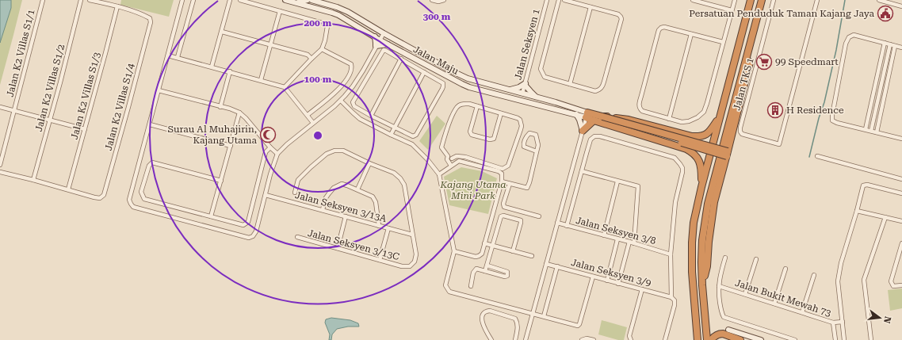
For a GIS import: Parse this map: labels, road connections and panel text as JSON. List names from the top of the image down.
{
  "streets": {
    "street": [
      "Jalan Seksyen 1",
      "Jalan K2 Villas S1/1",
      "Jalan Maju",
      "Jalan TKS 1",
      "Jalan K2 Villas S1/2",
      "Jalan K2 Villas S1/3",
      "Jalan K2 Villas S1/4",
      "Jalan Seksyen 3/13A",
      "Jalan Seksyen 3/8",
      "Jalan Seksyen 3/13C",
      "Jalan Seksyen 3/9",
      "Jalan Bukit Mewah 73"
    ]
  },
  "crossings": [
    ["Jalan Seksyen 1", "Jalan Maju"],
    ["Jalan K2 Villas S1/3", "Jalan K2 Villas S1/4"],
    ["Jalan Seksyen 3/13A", "Jalan Seksyen 3/13C"]
  ],
  "parks": ["Kajang Utama Mini Park"],
  "places": {
    "public building": ["Persatuan Penduduk Taman Kajang Jaya"],
    "supermarket": ["99 Speedmart"],
    "building": ["H Residence"],
    "mosque": ["Surau Al Muhajirin, Kajang Utama"]
  },
  "north": "right",
  "rings": ["300 m", "200 m", "100 m"]
}
